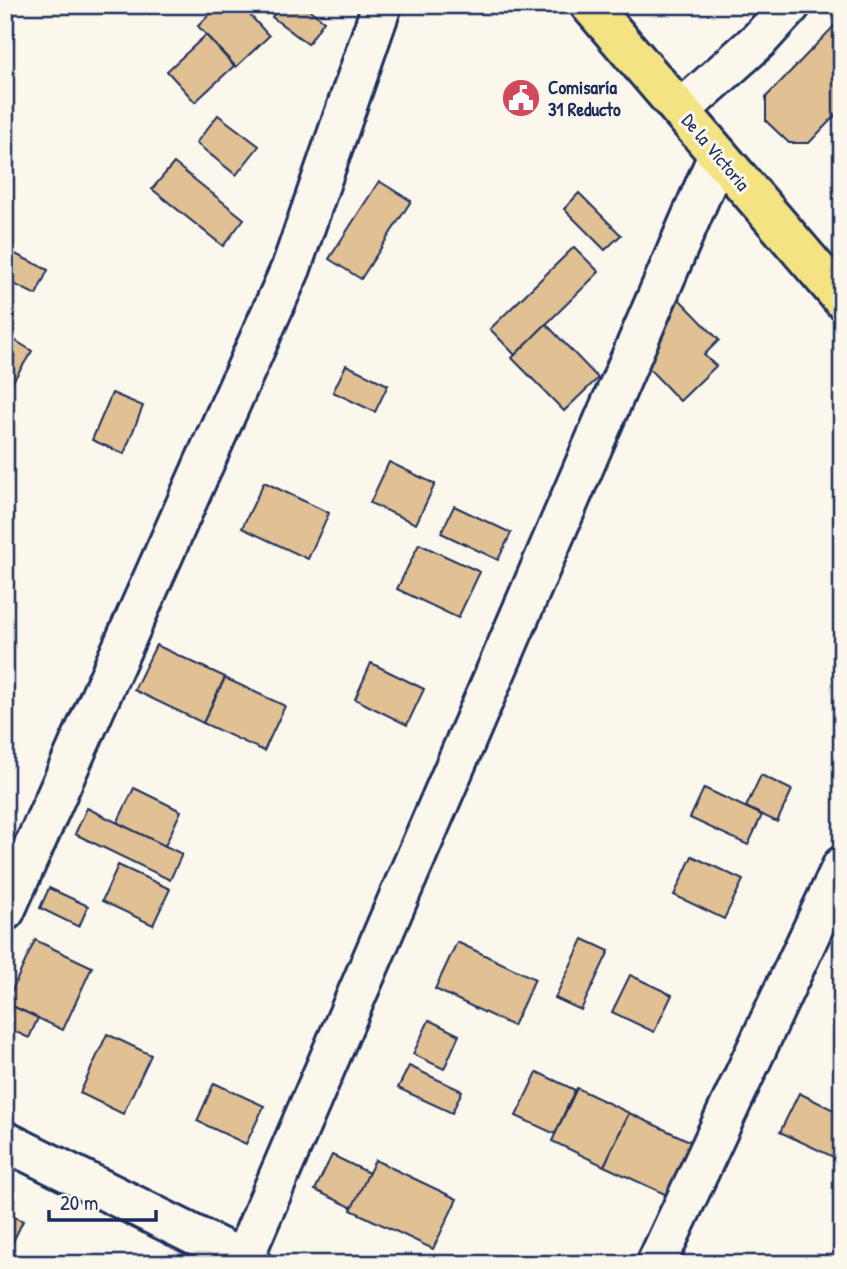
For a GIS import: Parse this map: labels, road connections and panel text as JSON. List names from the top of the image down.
{
  "streets": {
    "main road": ["De la Victoria"]
  },
  "places": {
    "public building": ["Comisaría 31 Reducto"]
  },
  "scale_bar": "20 m"
}
